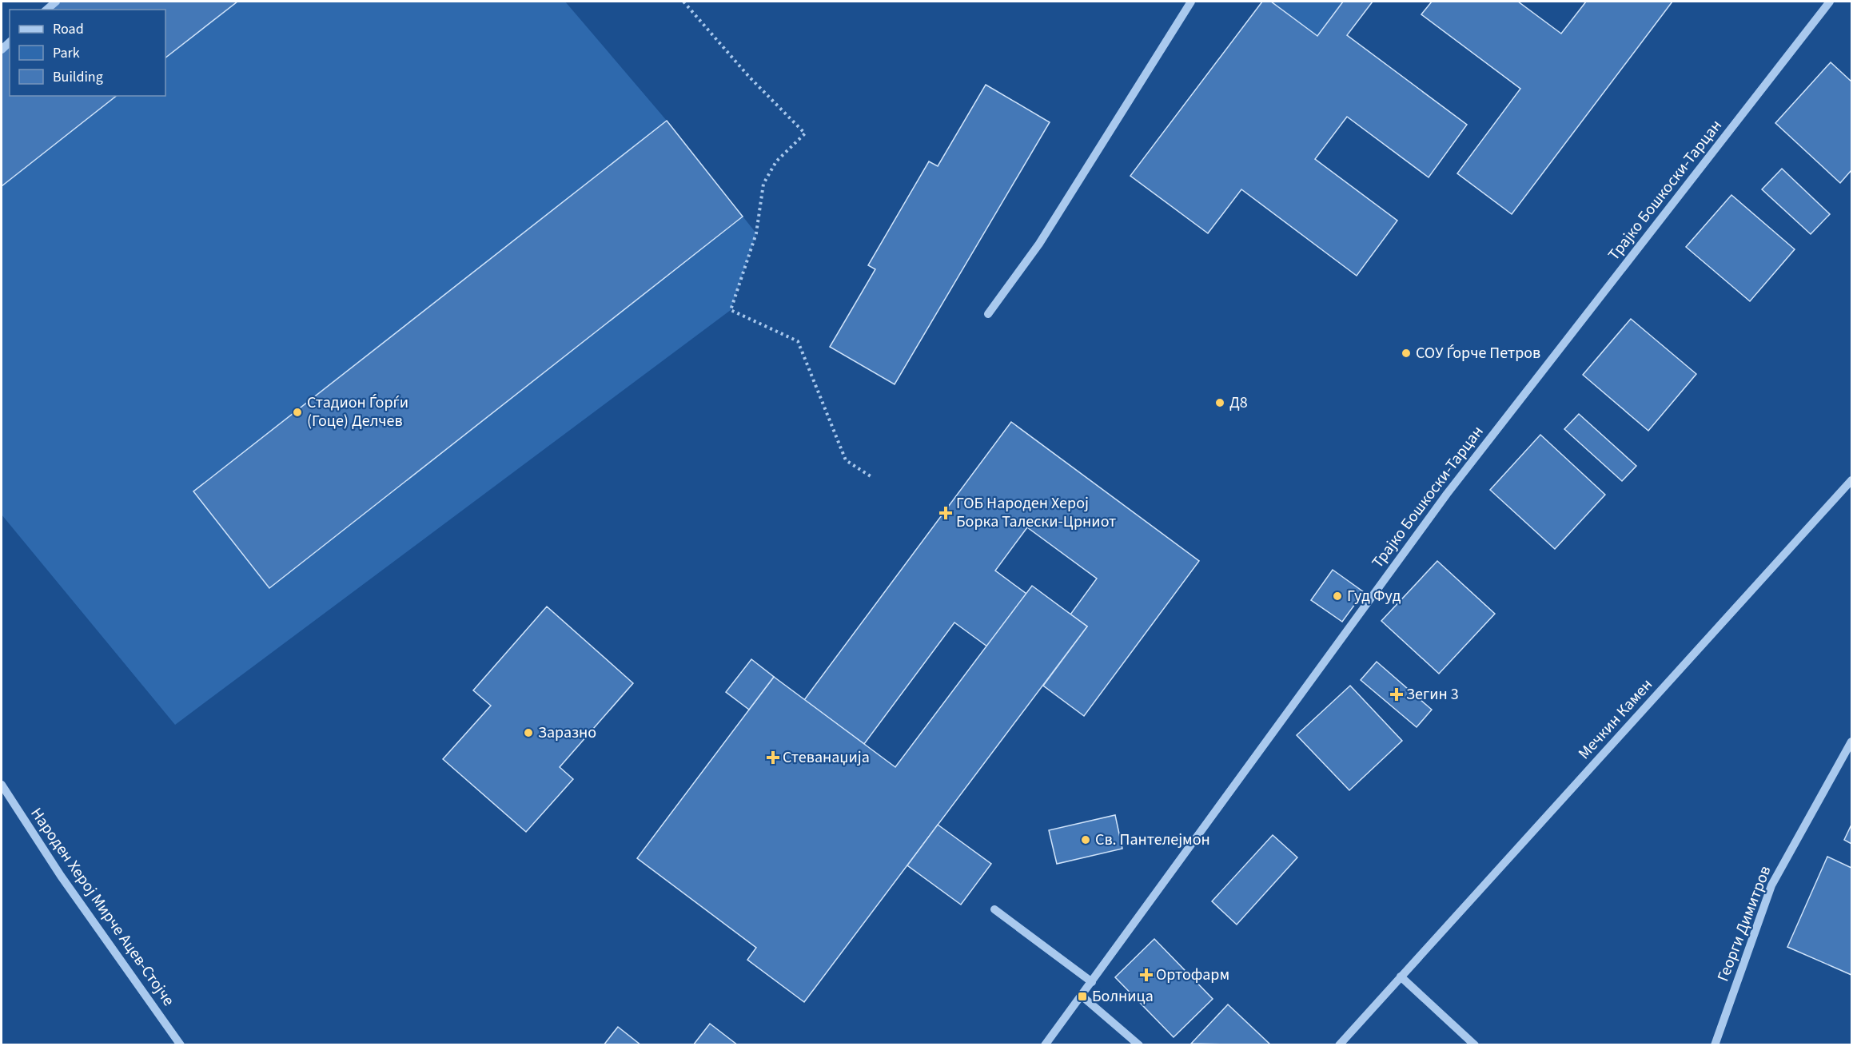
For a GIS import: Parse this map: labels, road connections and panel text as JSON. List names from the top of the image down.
{
  "streets": {
    "street": [
      "Трајко Бошкоски-Тарцан",
      "Мечкин Камен",
      "Народен Херој Мирче Ацев-Стојче",
      "Георги Димитров"
    ]
  },
  "places": {
    "other": [
      "СОУ Ѓорче Петров",
      "Д8",
      "Стадион Ѓорѓи (Гоце) Делчев",
      "Гуд Фуд",
      "Заразно",
      "Св. Пантелејмон"
    ],
    "health": [
      "ГОБ Народен Херој Борка Талески-Црниот",
      "Зегин 3",
      "Стеванаџија",
      "Ортофарм"
    ],
    "transit": ["Болница"]
  },
  "legend": ["Road", "Park", "Building"]
}
